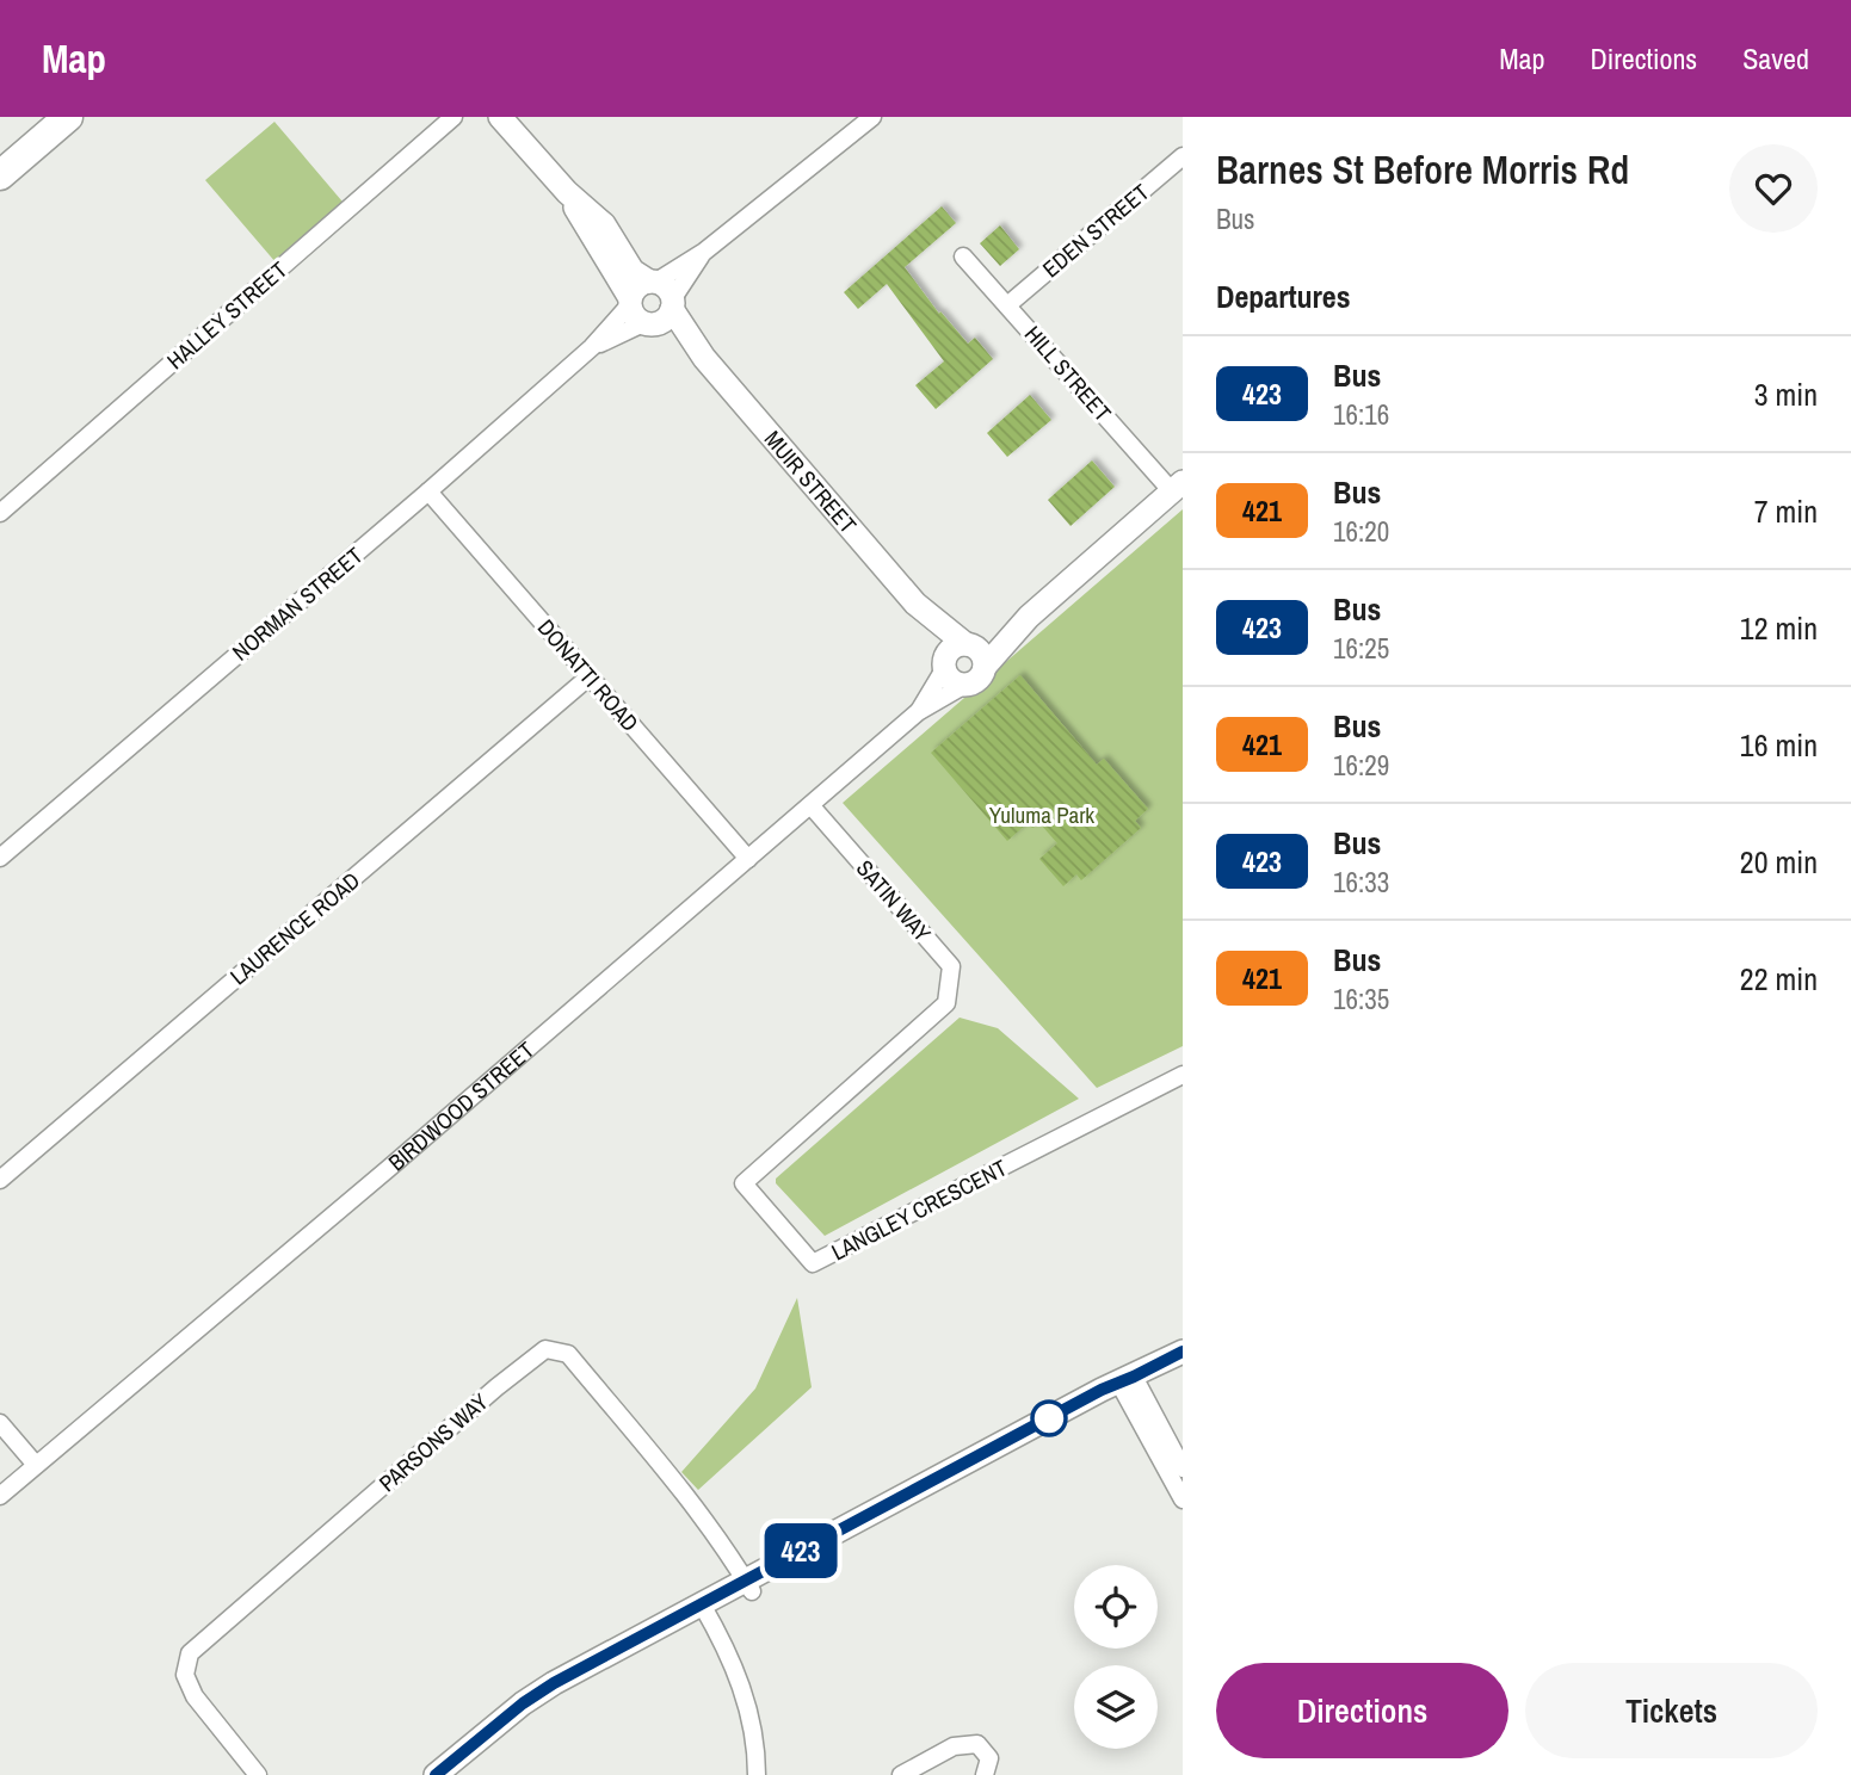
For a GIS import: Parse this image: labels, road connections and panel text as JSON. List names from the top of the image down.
{
  "streets": {
    "street": [
      "EDEN STREET",
      "HALLEY STREET",
      "HILL STREET",
      "MUIR STREET",
      "NORMAN STREET",
      "DONATTI ROAD",
      "SATIN WAY",
      "LAURENCE ROAD",
      "BIRDWOOD STREET",
      "LANGLEY CRESCENT",
      "PARSONS WAY"
    ]
  },
  "crossings": [
    ["EDEN STREET", "HILL STREET"],
    ["MUIR STREET", "NORMAN STREET"],
    ["MUIR STREET", "BIRDWOOD STREET"],
    ["NORMAN STREET", "DONATTI ROAD"],
    ["DONATTI ROAD", "LAURENCE ROAD"],
    ["DONATTI ROAD", "BIRDWOOD STREET"],
    ["SATIN WAY", "BIRDWOOD STREET"],
    ["SATIN WAY", "LANGLEY CRESCENT"]
  ],
  "parks": ["Yuluma Park"],
  "lines": ["bus line 423"],
  "page": {
    "header": "Map",
    "nav": ["Map", "Directions", "Saved"],
    "on_map": "423",
    "heading": [
      ["Barnes St Before Morris Rd", "Bus"],
      "Departures"
    ],
    "list": [
      {
        "mark": "423",
        "name": "Bus",
        "note": "16:16",
        "value": "3 min"
      },
      {
        "mark": "421",
        "name": "Bus",
        "note": "16:20",
        "value": "7 min"
      },
      {
        "mark": "423",
        "name": "Bus",
        "note": "16:25",
        "value": "12 min"
      },
      {
        "mark": "421",
        "name": "Bus",
        "note": "16:29",
        "value": "16 min"
      },
      {
        "mark": "423",
        "name": "Bus",
        "note": "16:33",
        "value": "20 min"
      },
      {
        "mark": "421",
        "name": "Bus",
        "note": "16:35",
        "value": "22 min"
      }
    ],
    "buttons": ["Directions", "Tickets"]
  }
}
